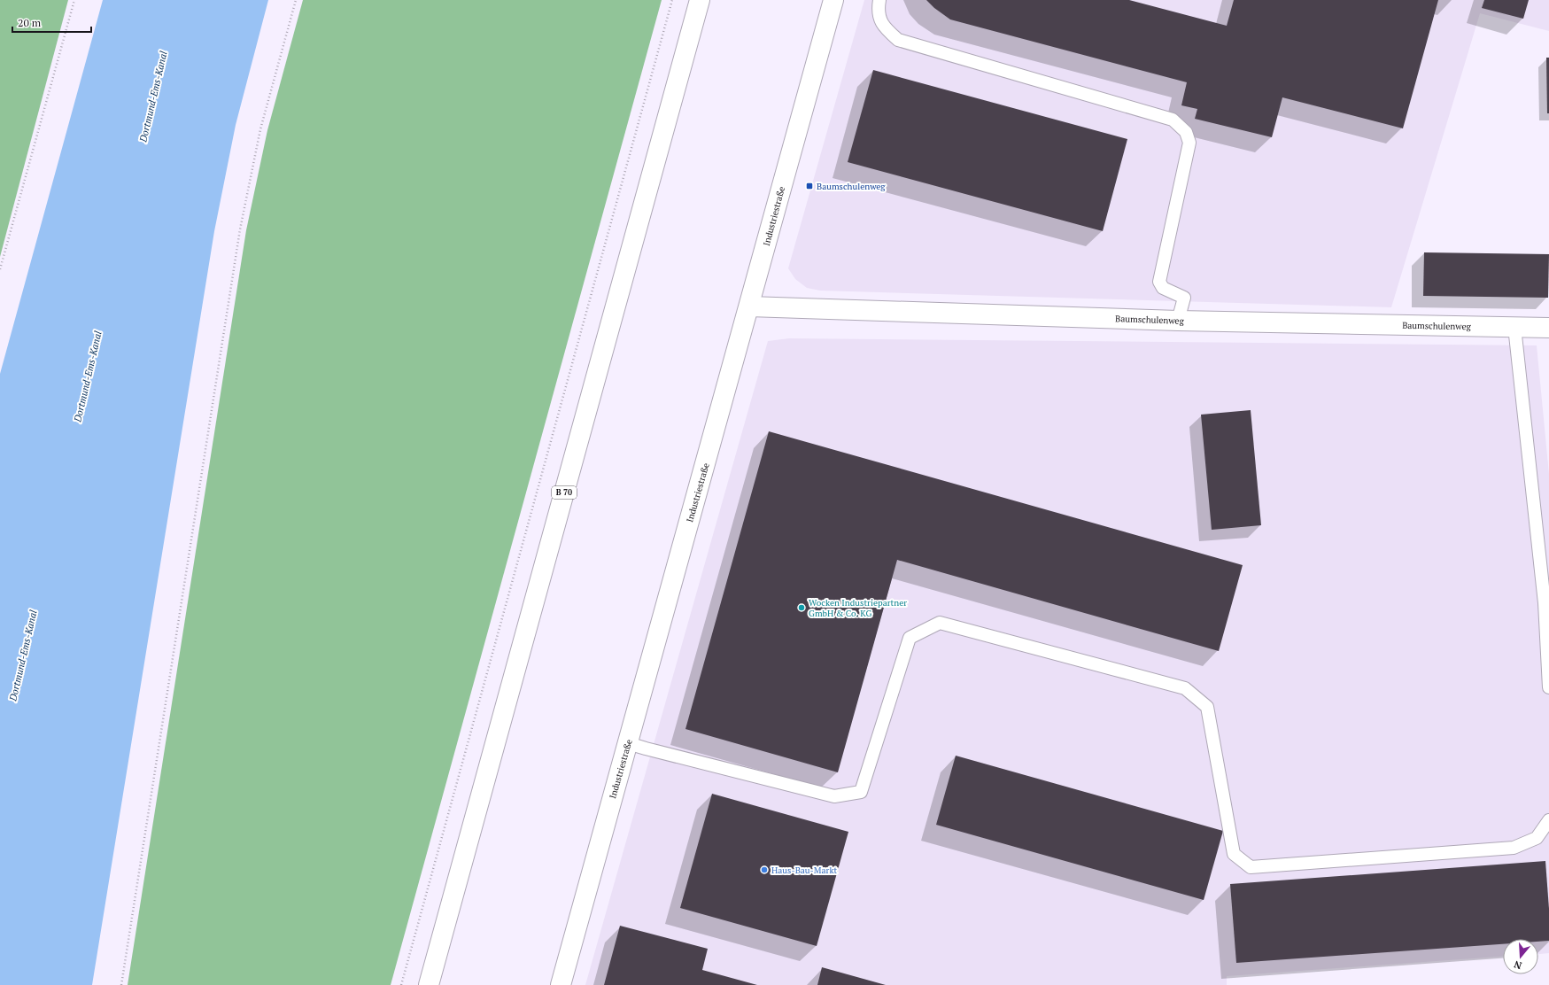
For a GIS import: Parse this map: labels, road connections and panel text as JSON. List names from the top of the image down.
{
  "streets": {
    "street": ["Industriestraße", "Baumschulenweg", "B 70"]
  },
  "crossings": [
    ["Industriestraße", "Baumschulenweg"]
  ],
  "water": ["Dortmund-Ems-Kanal"],
  "places": {
    "transit": ["Baumschulenweg"],
    "other": ["Wocken Industriepartner GmbH & Co. KG", "Haus-Bau-Markt"]
  },
  "scale_bar": "20 m",
  "north": "bottom"
}
